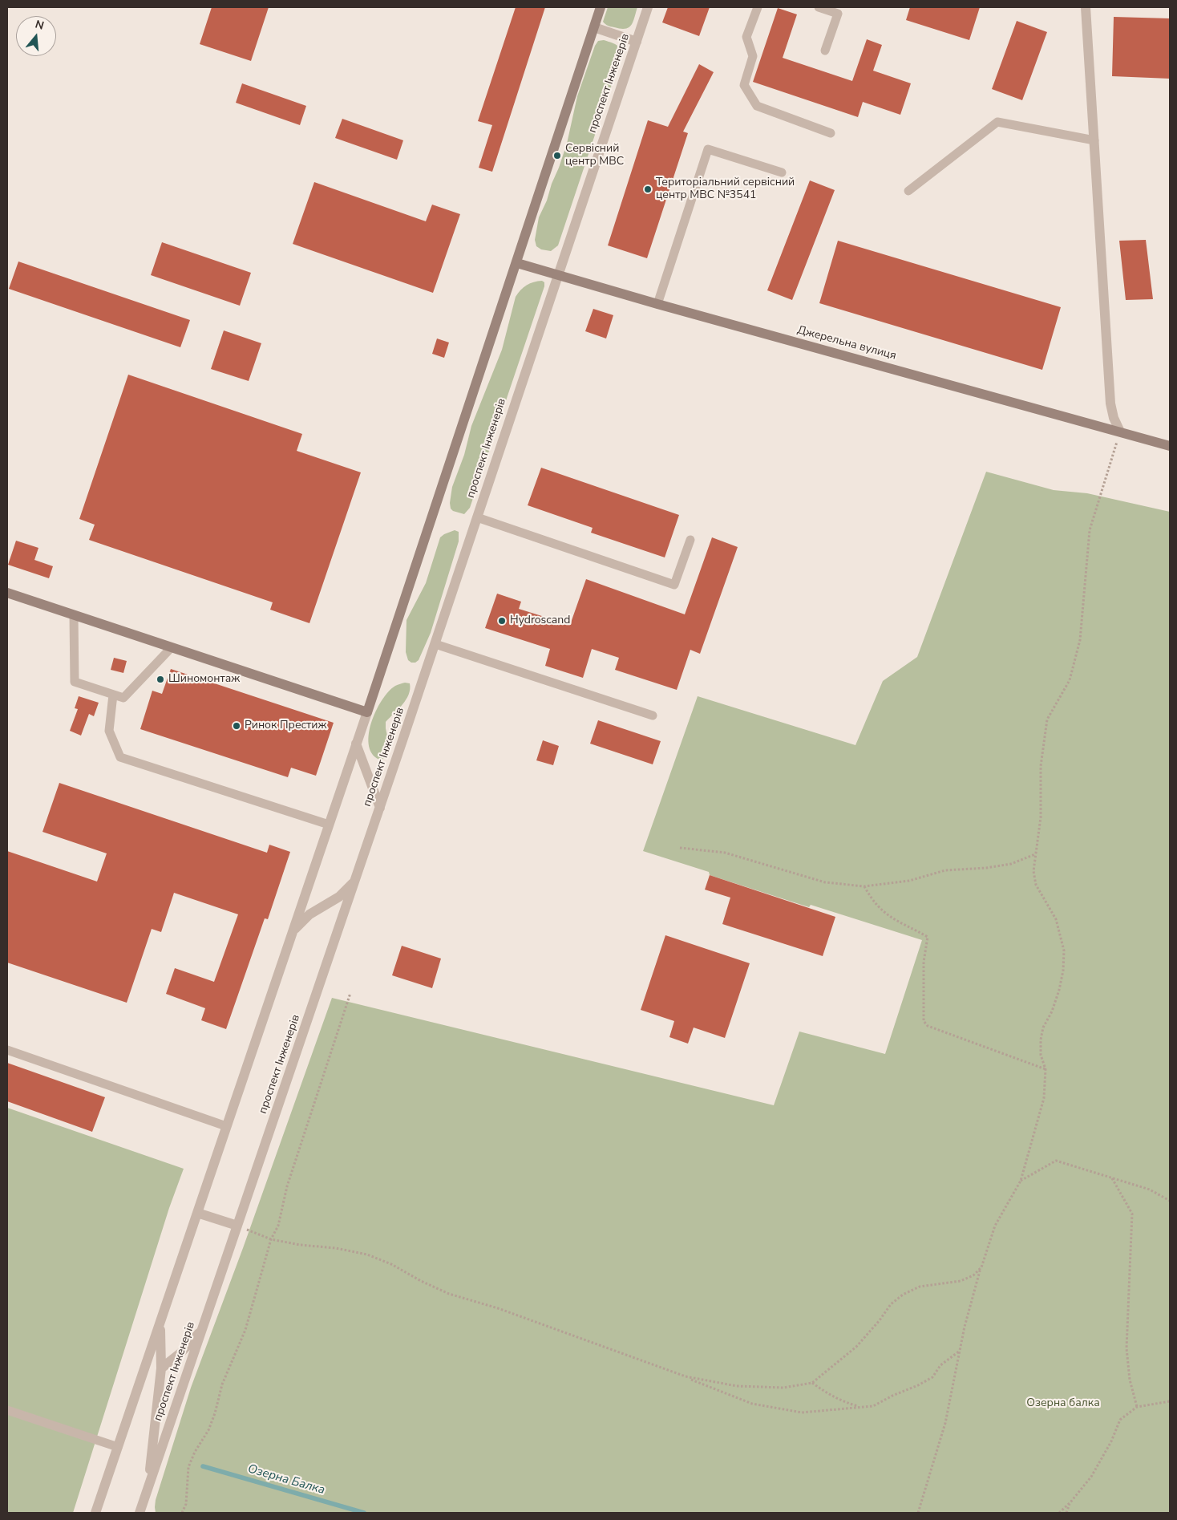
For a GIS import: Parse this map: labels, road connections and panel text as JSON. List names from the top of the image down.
{
  "streets": {
    "street": ["проспект Інженерів", "Джерельна вулиця"]
  },
  "crossings": [
    ["проспект Інженерів", "Джерельна вулиця"]
  ],
  "water": ["Озерна Балка"],
  "parks": ["Озерна балка"],
  "places": [
    "Сервісний центр МВС",
    "Територіальний сервісний центр МВС №3541",
    "Hydroscand",
    "Шиномонтаж",
    "Ринок Престиж"
  ],
  "north": "top"
}
